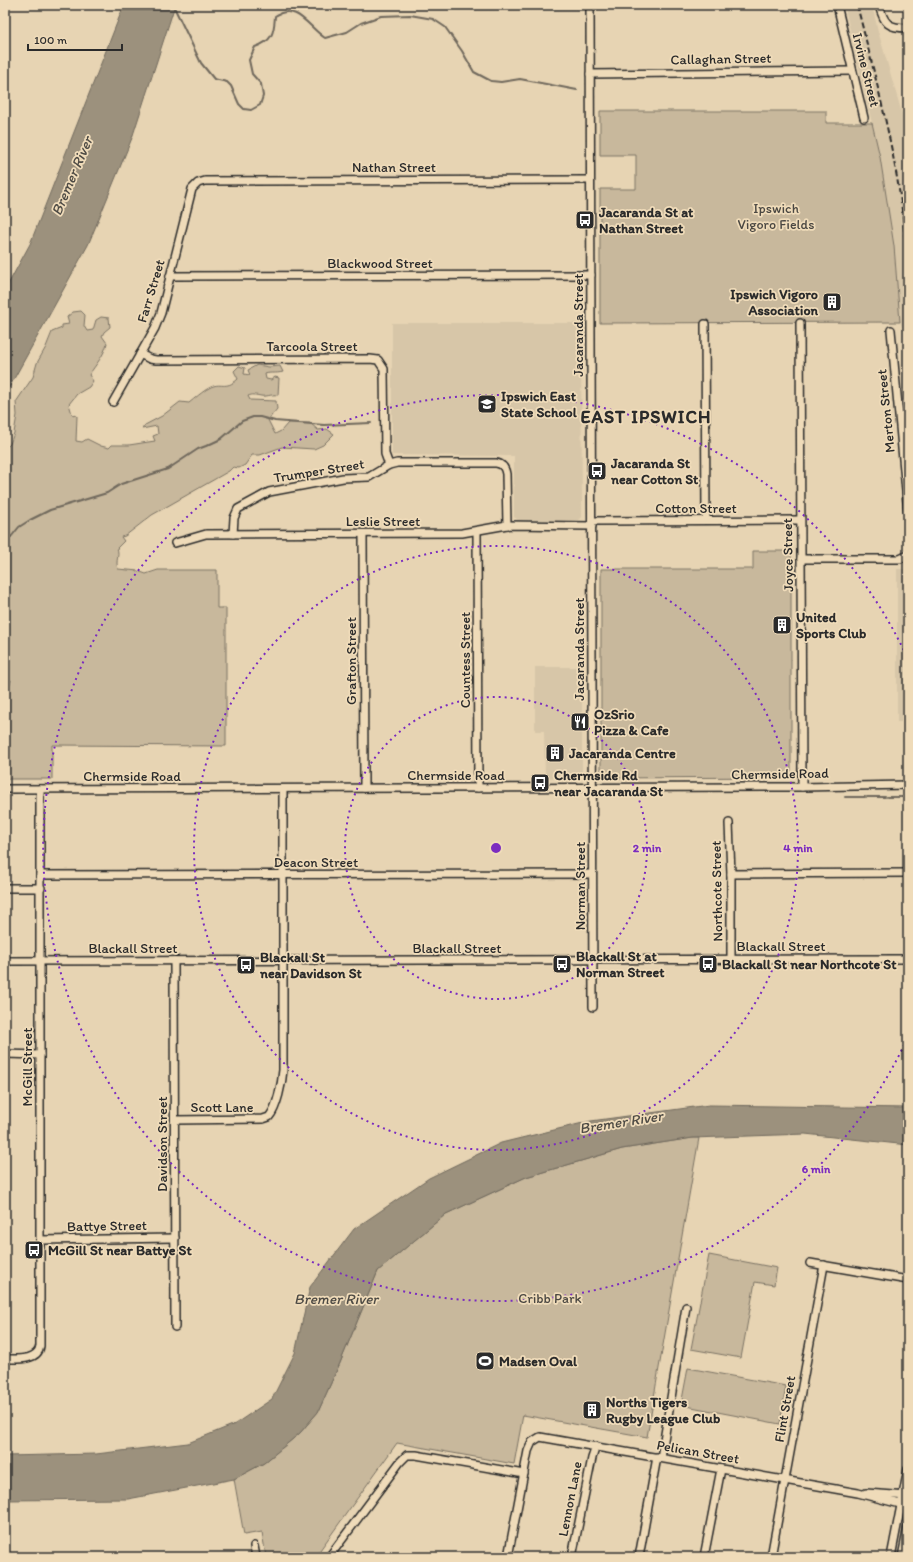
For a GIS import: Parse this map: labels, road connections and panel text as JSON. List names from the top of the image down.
{
  "streets": {
    "street": [
      "Callaghan Street",
      "Irvine Street",
      "Nathan Street",
      "Blackwood Street",
      "Farr Street",
      "Jacaranda Street",
      "Tarcoola Street",
      "Merton Street",
      "Trumper Street",
      "Cotton Street",
      "Leslie Street",
      "Joyce Street",
      "Countess Street",
      "Grafton Street",
      "Chermside Road",
      "Deacon Street",
      "Norman Street",
      "Northcote Street",
      "Blackall Street",
      "McGill Street",
      "Scott Lane",
      "Davidson Street",
      "Battye Street",
      "Flint Street",
      "Pelican Street",
      "Lennon Lane"
    ]
  },
  "crossings": [
    ["Callaghan Street", "Irvine Street"],
    ["Callaghan Street", "Jacaranda Street"],
    ["Nathan Street", "Farr Street"],
    ["Nathan Street", "Jacaranda Street"],
    ["Blackwood Street", "Farr Street"],
    ["Blackwood Street", "Jacaranda Street"],
    ["Farr Street", "Tarcoola Street"],
    ["Jacaranda Street", "Cotton Street"],
    ["Jacaranda Street", "Leslie Street"],
    ["Jacaranda Street", "Chermside Road"],
    ["Jacaranda Street", "Norman Street"],
    ["Tarcoola Street", "Trumper Street"],
    ["Trumper Street", "Leslie Street"],
    ["Cotton Street", "Leslie Street"],
    ["Cotton Street", "Joyce Street"],
    ["Leslie Street", "Countess Street"],
    ["Leslie Street", "Grafton Street"],
    ["Joyce Street", "Chermside Road"],
    ["Countess Street", "Chermside Road"],
    ["Grafton Street", "Chermside Road"],
    ["Chermside Road", "Norman Street"],
    ["Chermside Road", "McGill Street"],
    ["Deacon Street", "Norman Street"],
    ["Deacon Street", "McGill Street"],
    ["Norman Street", "Blackall Street"],
    ["Northcote Street", "Blackall Street"],
    ["Blackall Street", "McGill Street"],
    ["Blackall Street", "Scott Lane"],
    ["Blackall Street", "Davidson Street"],
    ["McGill Street", "Battye Street"],
    ["Scott Lane", "Davidson Street"],
    ["Davidson Street", "Battye Street"],
    ["Flint Street", "Pelican Street"],
    ["Pelican Street", "Lennon Lane"]
  ],
  "districts": ["EAST IPSWICH"],
  "water": ["Bremer River"],
  "parks": ["Ipswich Vigoro Fields", "Cribb Park"],
  "places": {
    "bus stop": [
      "Jacaranda St at Nathan Street",
      "Jacaranda St near Cotton St",
      "Chermside Rd near Jacaranda St",
      "Blackall St at Norman Street",
      "Blackall St near Northcote St",
      "Blackall St near Davidson St",
      "McGill St near Battye St"
    ],
    "building": [
      "Ipswich Vigoro Association",
      "United Sports Club",
      "Jacaranda Centre",
      "Norths Tigers Rugby League Club"
    ],
    "school or university": ["Ipswich East State School"],
    "restaurant": ["OzSrio Pizza & Cafe"],
    "sports": ["Madsen Oval"]
  },
  "scale_bar": "100 m",
  "rings": ["2 min", "4 min", "6 min"]
}
